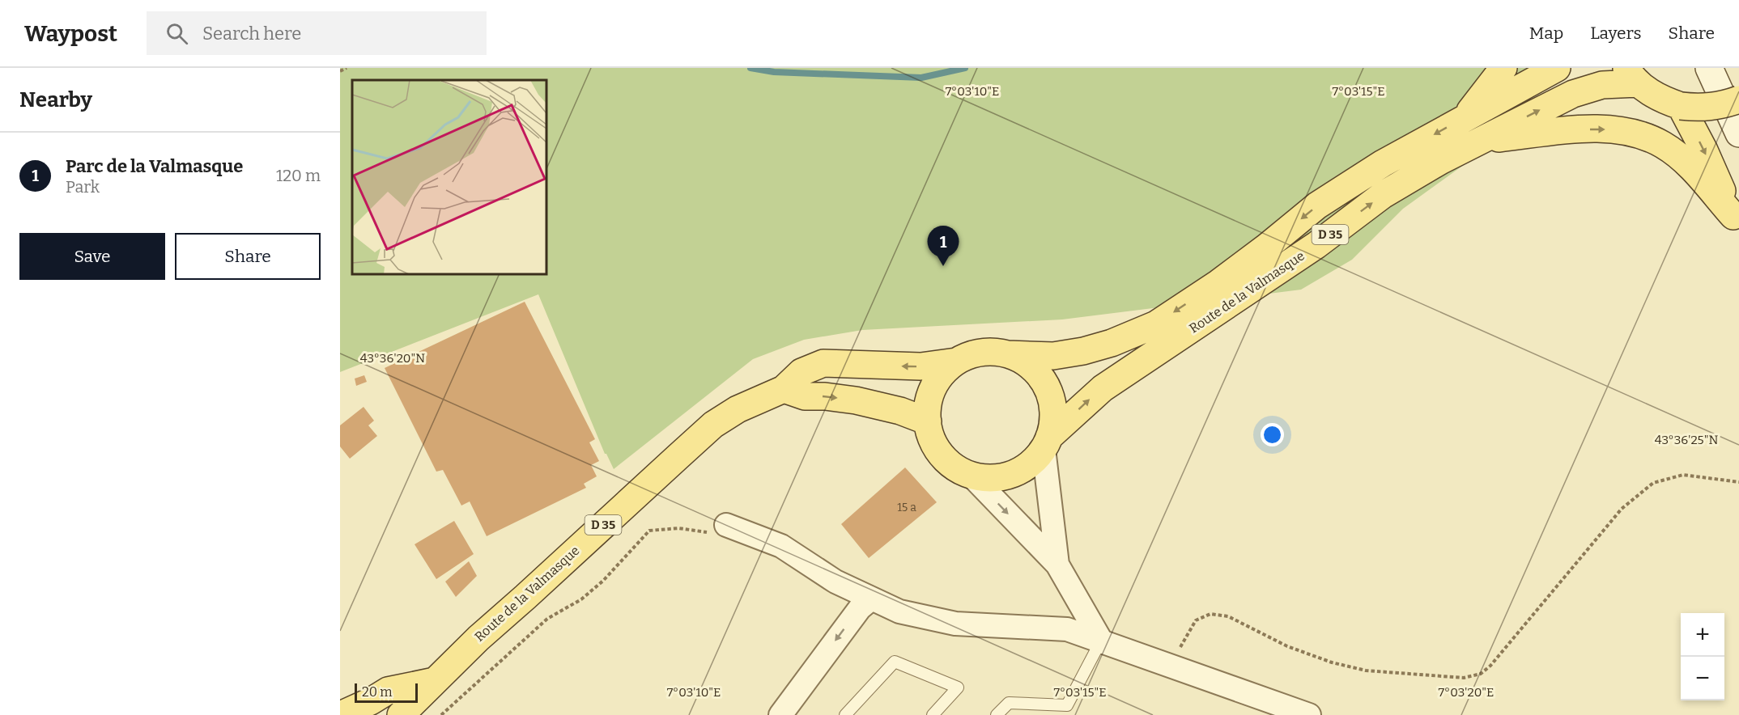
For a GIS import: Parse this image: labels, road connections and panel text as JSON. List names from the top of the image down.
{
  "streets": {
    "main road": ["D 35", "Route de la Valmasque"]
  },
  "house_numbers": ["15 a"],
  "scale_bar": "20 m",
  "page": {
    "header": "Waypost",
    "search": "Search here",
    "nav": ["Map", "Layers", "Share"],
    "heading": "Nearby",
    "list": [
      {
        "mark": "1",
        "name": "Parc de la Valmasque",
        "note": "Park",
        "value": "120 m"
      }
    ],
    "buttons": ["Save", "Share"],
    "pins": "1",
    "map_buttons": ["+", "−"],
    "scale": "20 m"
  },
  "coordinates": [
    "7°03'10\"E",
    "7°03'15\"E",
    "43°36'20\"N",
    "43°36'25\"N",
    "7°03'20\"E"
  ]
}
